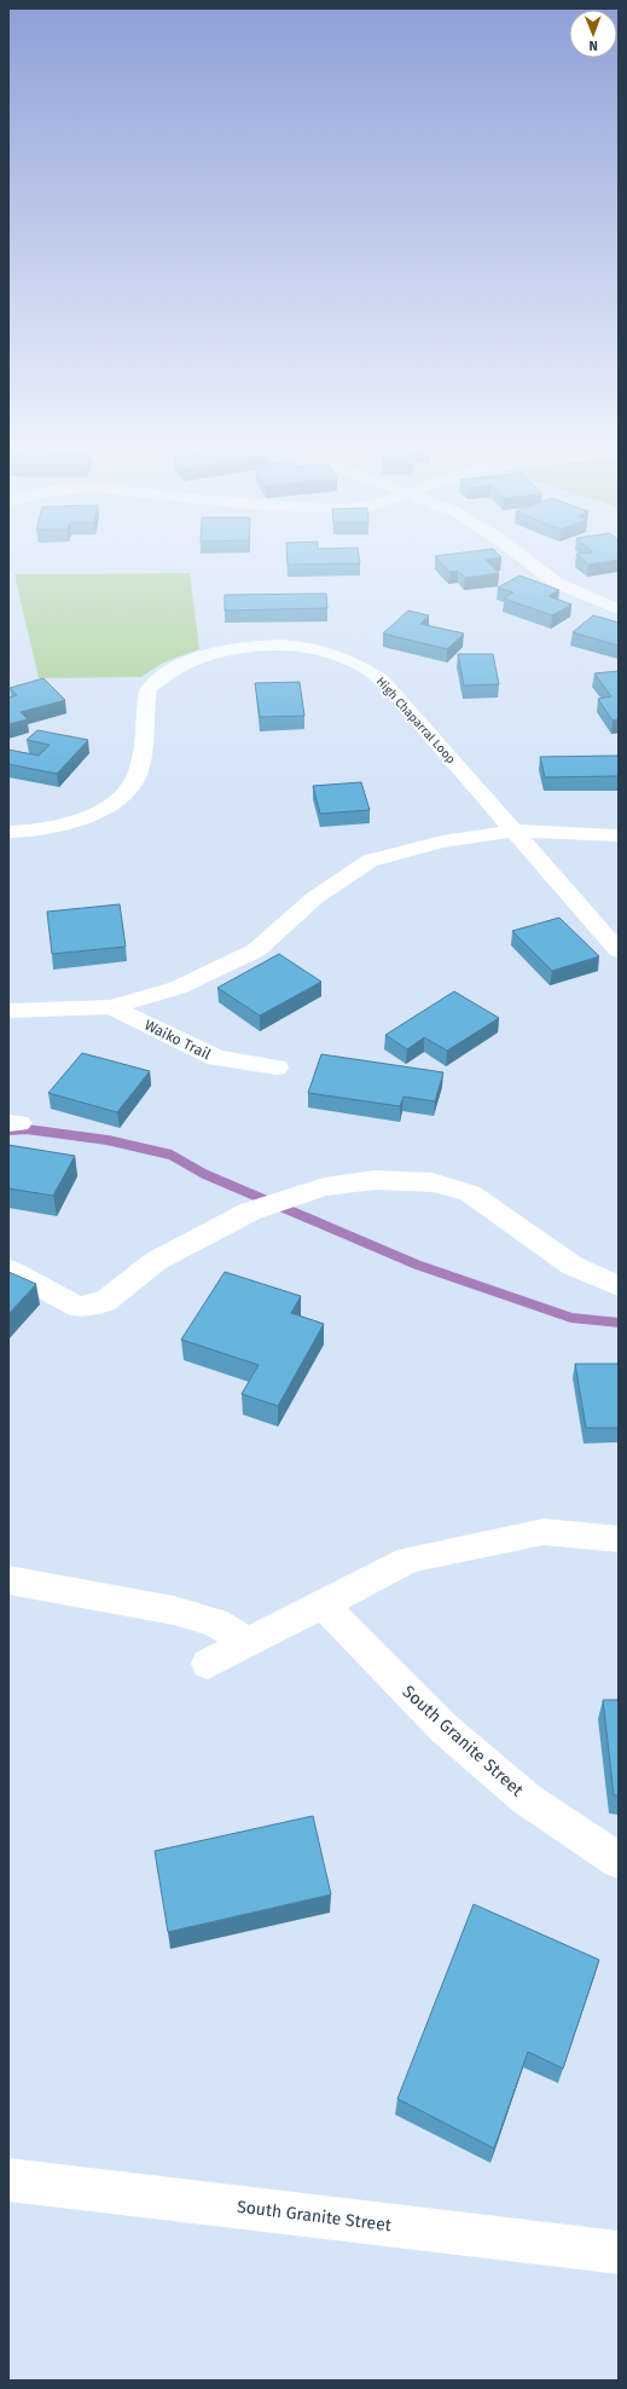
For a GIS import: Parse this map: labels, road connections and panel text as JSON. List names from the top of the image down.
{
  "streets": {
    "street": ["High Chaparral Loop", "Waiko Trail", "South Granite Street"]
  },
  "north": "bottom"
}
